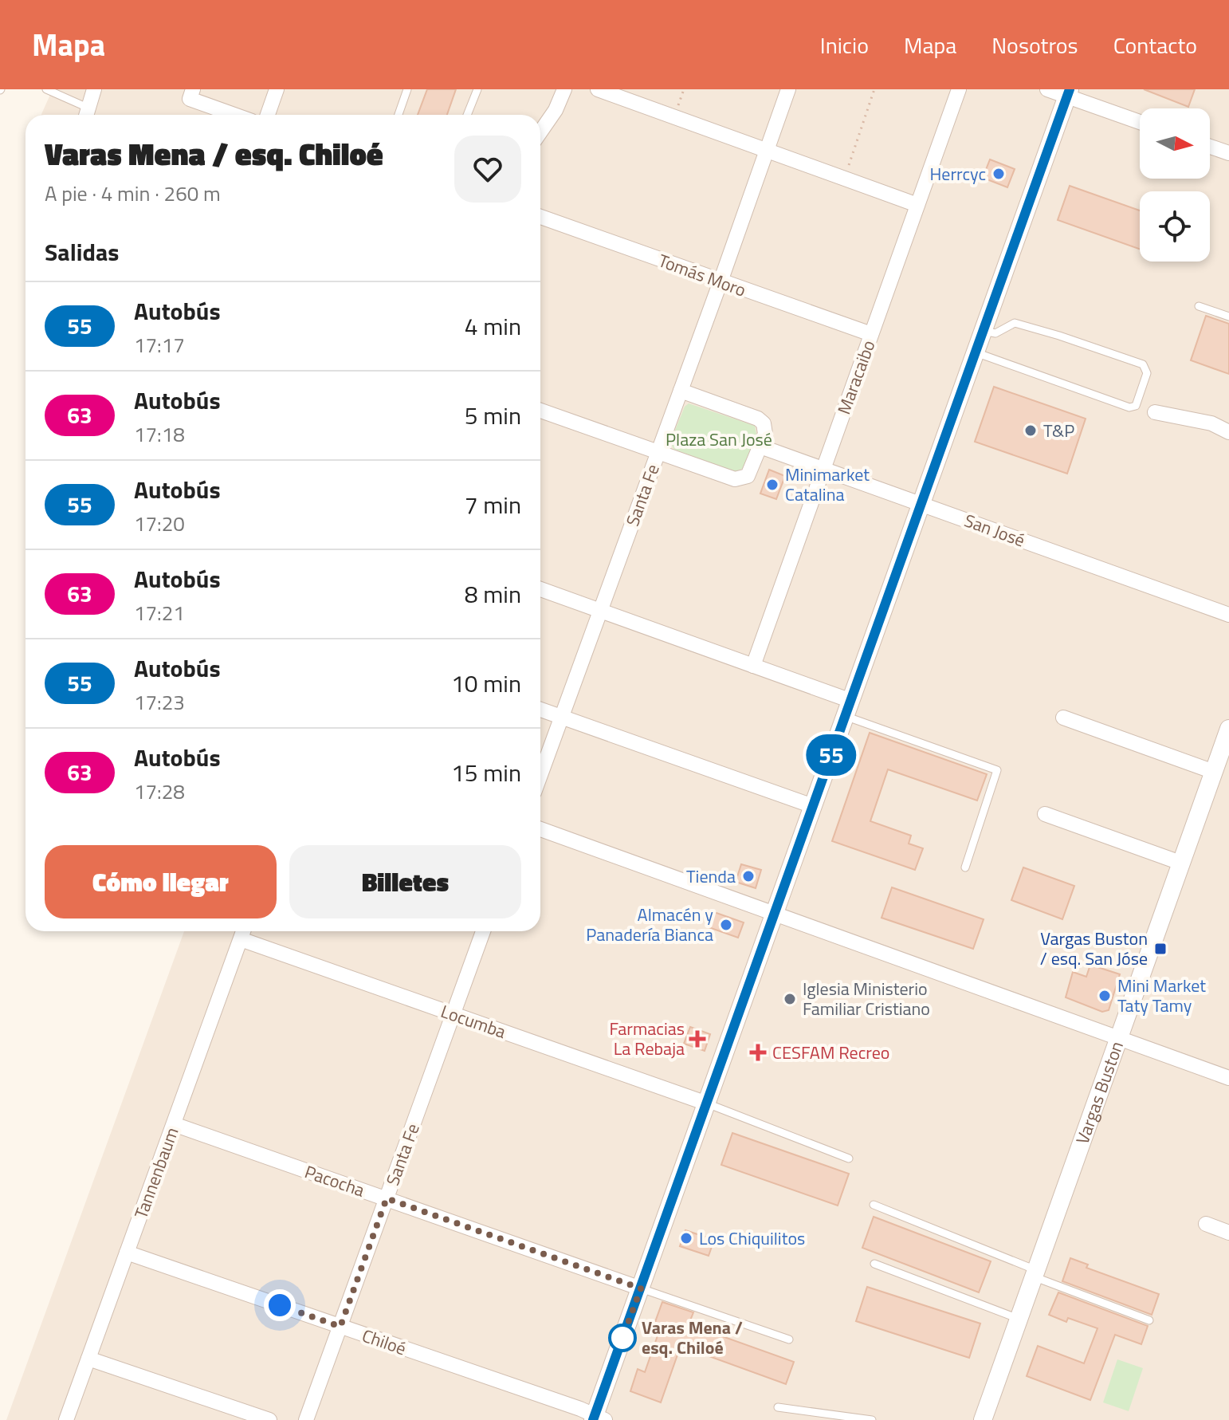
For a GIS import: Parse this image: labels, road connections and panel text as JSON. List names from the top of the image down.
{
  "streets": {
    "street": [
      "Tomás Moro",
      "Maracaibo",
      "Santa Fe",
      "San José",
      "Locumba",
      "Vargas Buston",
      "Tannenbaum",
      "Pacocha",
      "Chiloé"
    ]
  },
  "crossings": [
    ["Tomás Moro", "Maracaibo"],
    ["Tomás Moro", "Santa Fe"],
    ["Maracaibo", "San José"],
    ["Santa Fe", "Locumba"],
    ["Santa Fe", "Pacocha"],
    ["Santa Fe", "Chiloé"],
    ["Locumba", "Tannenbaum"],
    ["Tannenbaum", "Pacocha"],
    ["Tannenbaum", "Chiloé"]
  ],
  "parks": ["Plaza San José"],
  "places": {
    "other": [
      "Herrcyc",
      "T&P",
      "Minimarket Catalina",
      "Tienda",
      "Almacén y Panadería Bianca",
      "Mini Market Taty Tamy",
      "Iglesia Ministerio Familiar Cristiano",
      "Los Chiquilitos",
      "Varas Mena / esq. Chiloé"
    ],
    "transit": ["Vargas Buston / esq. San Jóse"],
    "health": ["Farmacias La Rebaja", "CESFAM Recreo"]
  },
  "lines": ["bus line 55"],
  "north": "right",
  "page": {
    "header": "Mapa",
    "nav": [
      "Inicio",
      "Mapa",
      "Nosotros",
      "Contacto"
    ],
    "on_map": "55",
    "heading": [
      ["Varas Mena / esq. Chiloé", "A pie · 4 min · 260 m"],
      "Salidas"
    ],
    "list": [
      {
        "mark": "55",
        "name": "Autobús",
        "note": "17:17",
        "value": "4 min"
      },
      {
        "mark": "63",
        "name": "Autobús",
        "note": "17:18",
        "value": "5 min"
      },
      {
        "mark": "55",
        "name": "Autobús",
        "note": "17:20",
        "value": "7 min"
      },
      {
        "mark": "63",
        "name": "Autobús",
        "note": "17:21",
        "value": "8 min"
      },
      {
        "mark": "55",
        "name": "Autobús",
        "note": "17:23",
        "value": "10 min"
      },
      {
        "mark": "63",
        "name": "Autobús",
        "note": "17:28",
        "value": "15 min"
      }
    ],
    "buttons": ["Cómo llegar", "Billetes"]
  }
}
